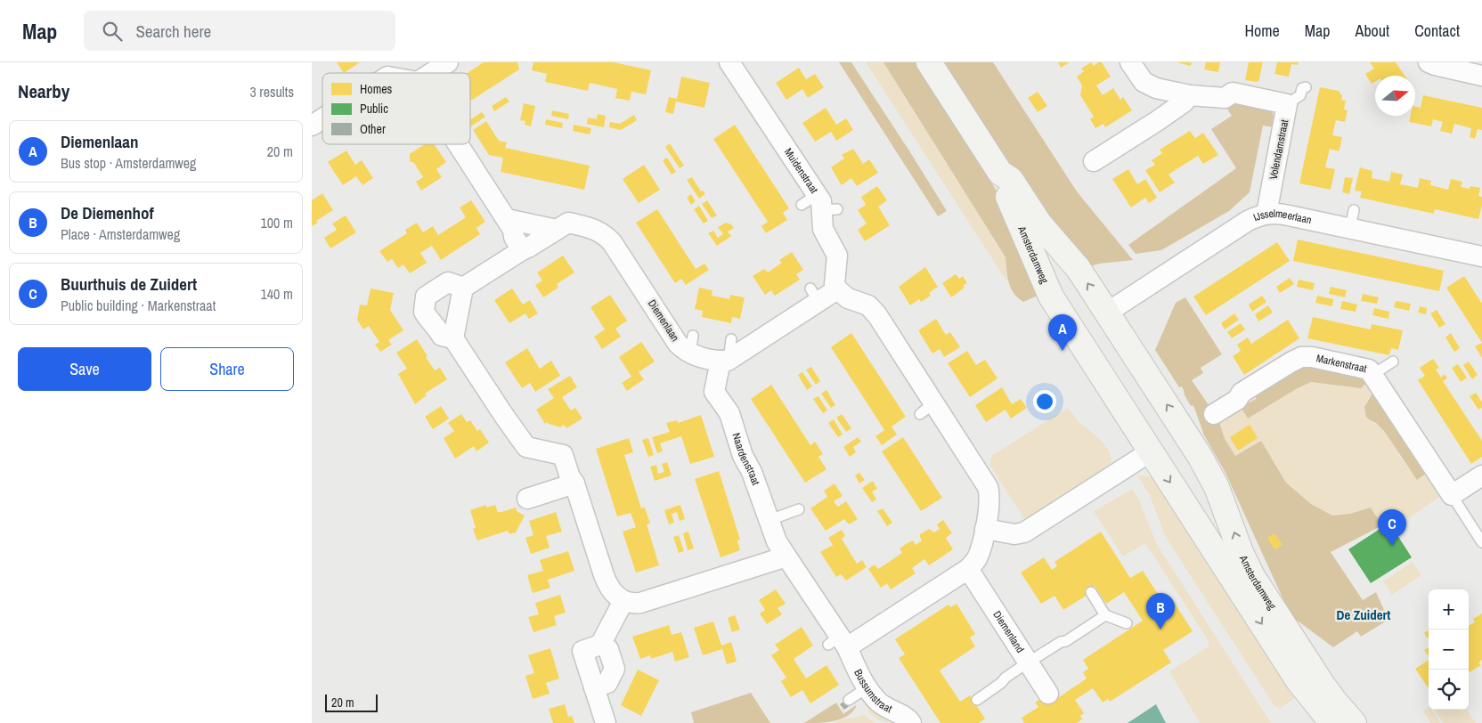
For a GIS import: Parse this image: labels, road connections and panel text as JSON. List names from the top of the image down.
{
  "streets": {
    "main road": ["Amsterdamweg"],
    "street": [
      "Volendamstraat",
      "Muidenstraat",
      "IJsselmeerlaan",
      "Diemenlaan",
      "Markenstraat",
      "Naardenstraat",
      "Diemenland",
      "Bussumstraat"
    ]
  },
  "crossings": [
    ["Volendamstraat", "IJsselmeerlaan"],
    ["IJsselmeerlaan", "Amsterdamweg"],
    ["Diemenlaan", "Naardenstraat"]
  ],
  "districts": ["De Zuidert"],
  "legend": ["Homes", "Public", "Other"],
  "scale_bar": "20 m",
  "north": "right",
  "page": {
    "header": "Map",
    "search": "Search here",
    "nav": [
      "Home",
      "Map",
      "About",
      "Contact"
    ],
    "heading": ["Nearby", "3 results"],
    "list": [
      {
        "mark": "A",
        "name": "Diemenlaan",
        "note": "Bus stop · Amsterdamweg",
        "value": "20 m"
      },
      {
        "mark": "B",
        "name": "De Diemenhof",
        "note": "Place · Amsterdamweg",
        "value": "100 m"
      },
      {
        "mark": "C",
        "name": "Buurthuis de Zuidert",
        "note": "Public building · Markenstraat",
        "value": "140 m"
      }
    ],
    "pins": ["A", "C", "B"],
    "buttons": ["Save", "Share"],
    "map_buttons": ["+", "−"],
    "scale": "20 m"
  }
}
